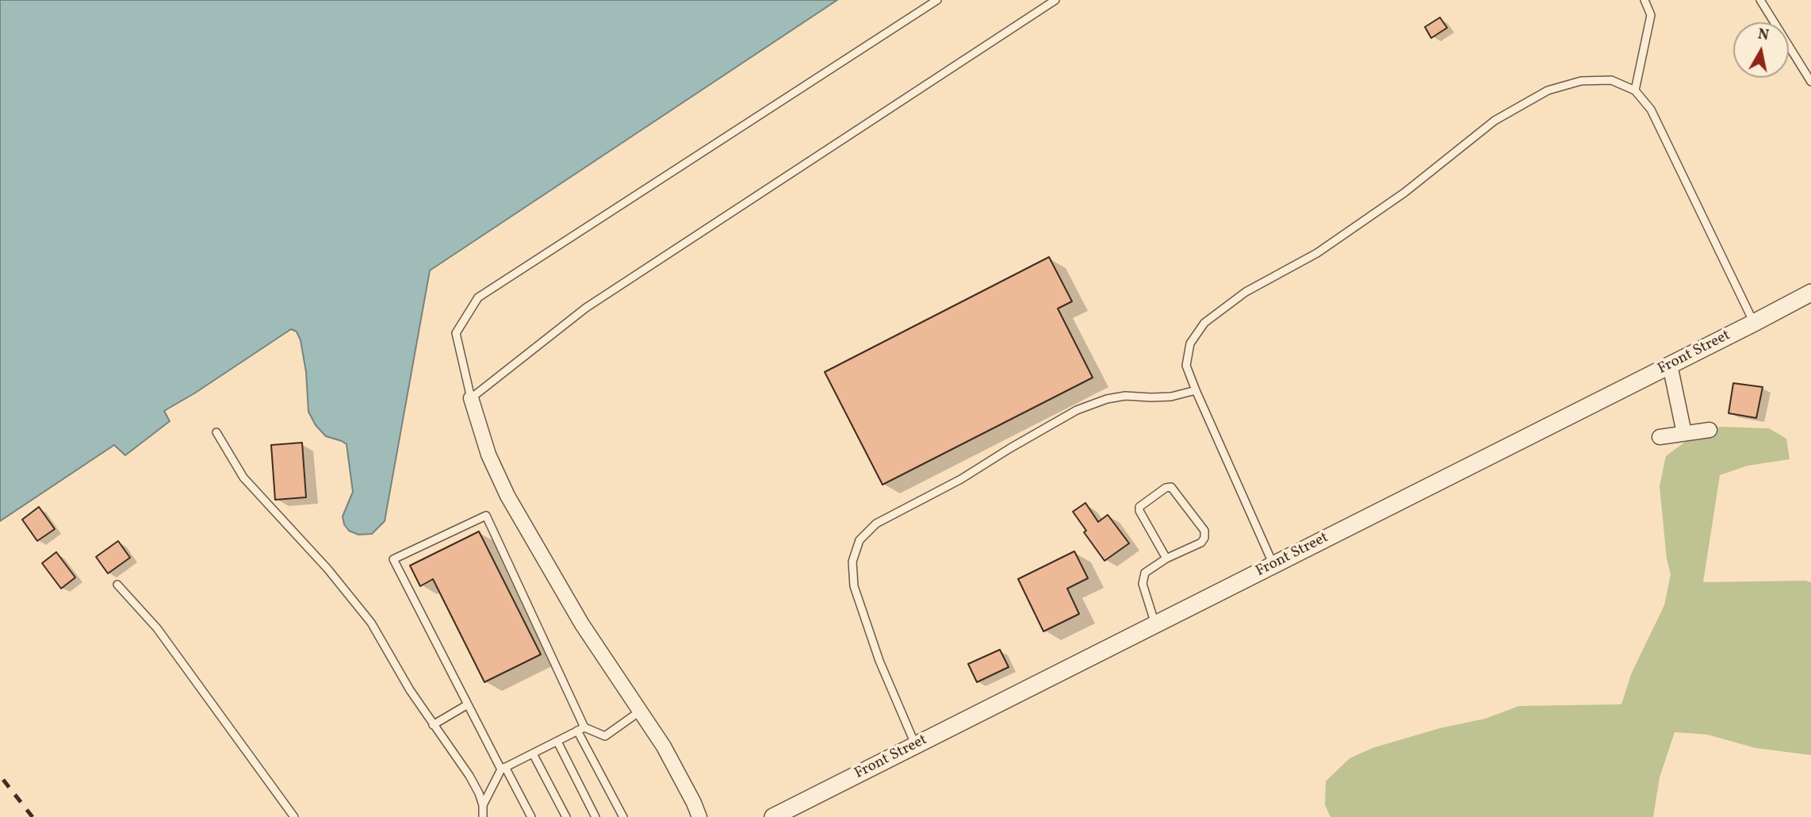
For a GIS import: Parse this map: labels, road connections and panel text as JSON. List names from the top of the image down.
{
  "streets": {
    "street": ["Front Street"]
  },
  "north": "top"
}
